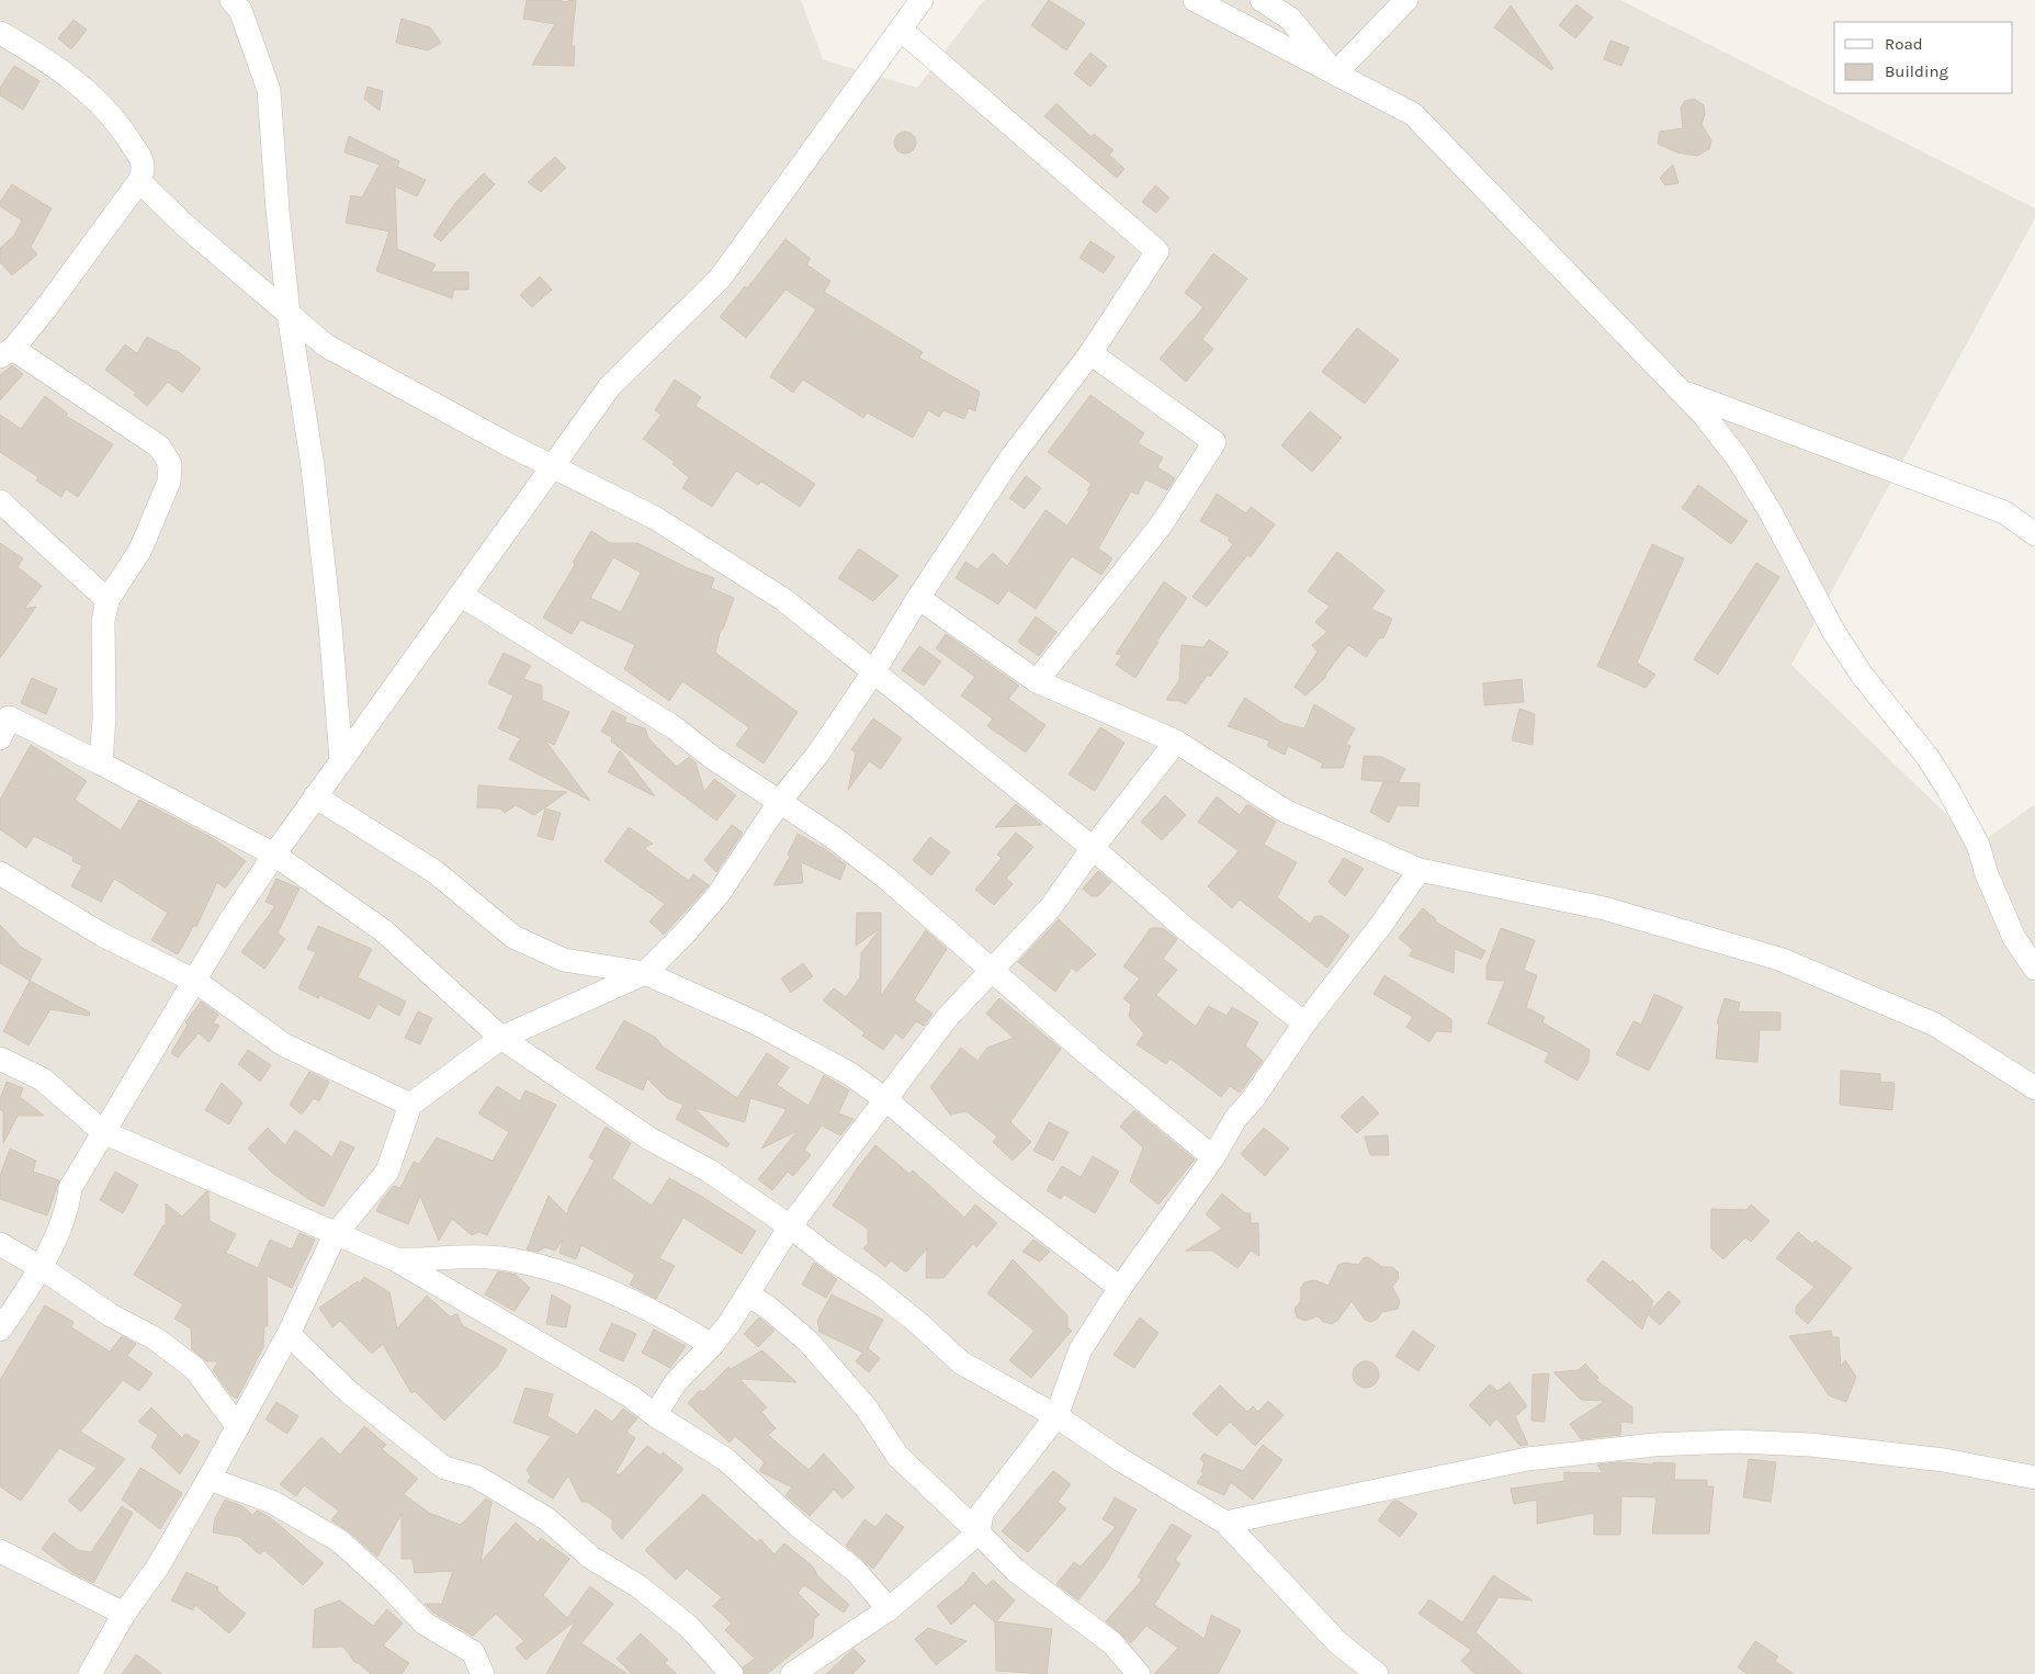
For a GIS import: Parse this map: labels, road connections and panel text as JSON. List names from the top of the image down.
{
  "legend": ["Road", "Building"]
}
